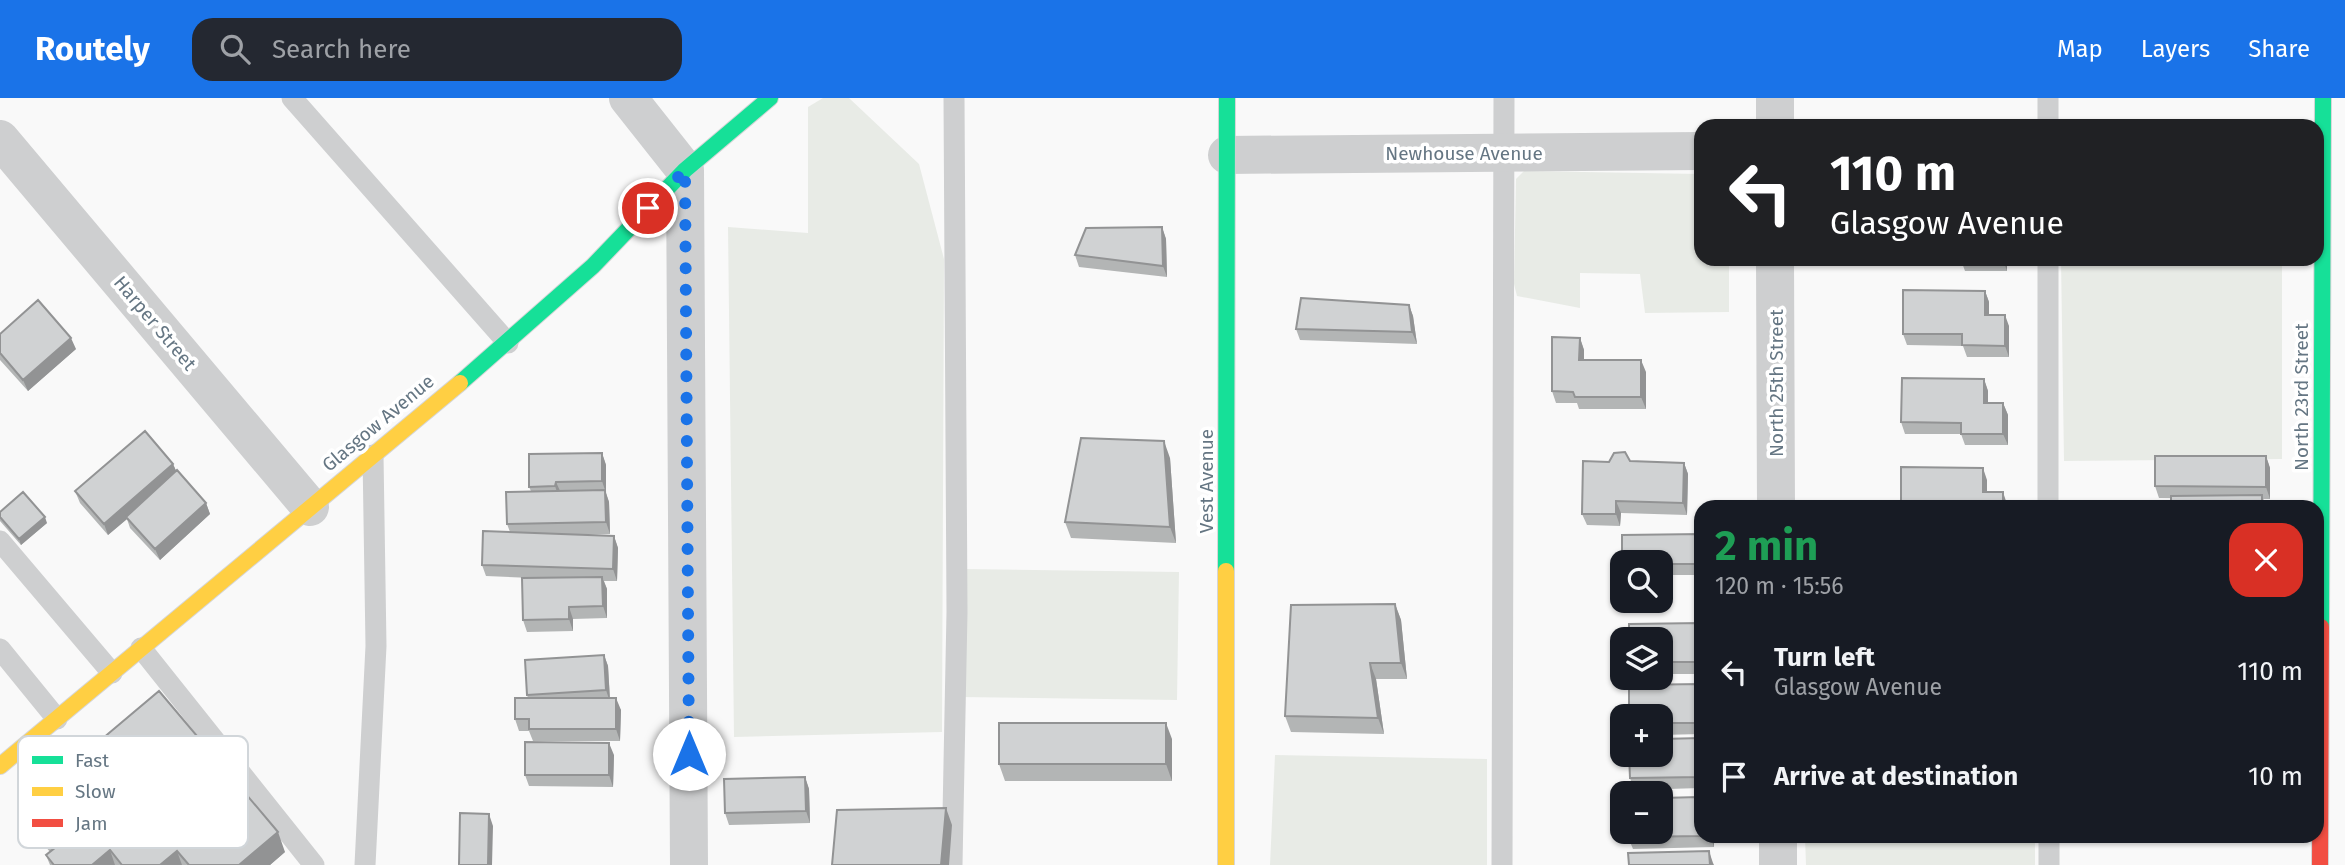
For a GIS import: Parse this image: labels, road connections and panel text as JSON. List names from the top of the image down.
{
  "streets": {
    "street": [
      "Newhouse Avenue",
      "Harper Street",
      "North 25th Street",
      "North 23rd Street",
      "Glasgow Avenue",
      "Vest Avenue"
    ]
  },
  "crossings": [
    ["Newhouse Avenue", "Vest Avenue"],
    ["Harper Street", "Glasgow Avenue"]
  ],
  "legend": ["Fast", "Slow", "Jam"],
  "page": {
    "header": "Routely",
    "search": "Search here",
    "nav": ["Map", "Layers", "Share"],
    "turn": ["110 m", "Glasgow Avenue"],
    "heading": ["2 min", "120 m · 15:56"],
    "map_buttons": ["+", "−"],
    "list": [
      {
        "name": "Turn left",
        "note": "Glasgow Avenue",
        "value": "110 m"
      },
      {
        "name": "Arrive at destination",
        "value": "10 m"
      }
    ]
  }
}
